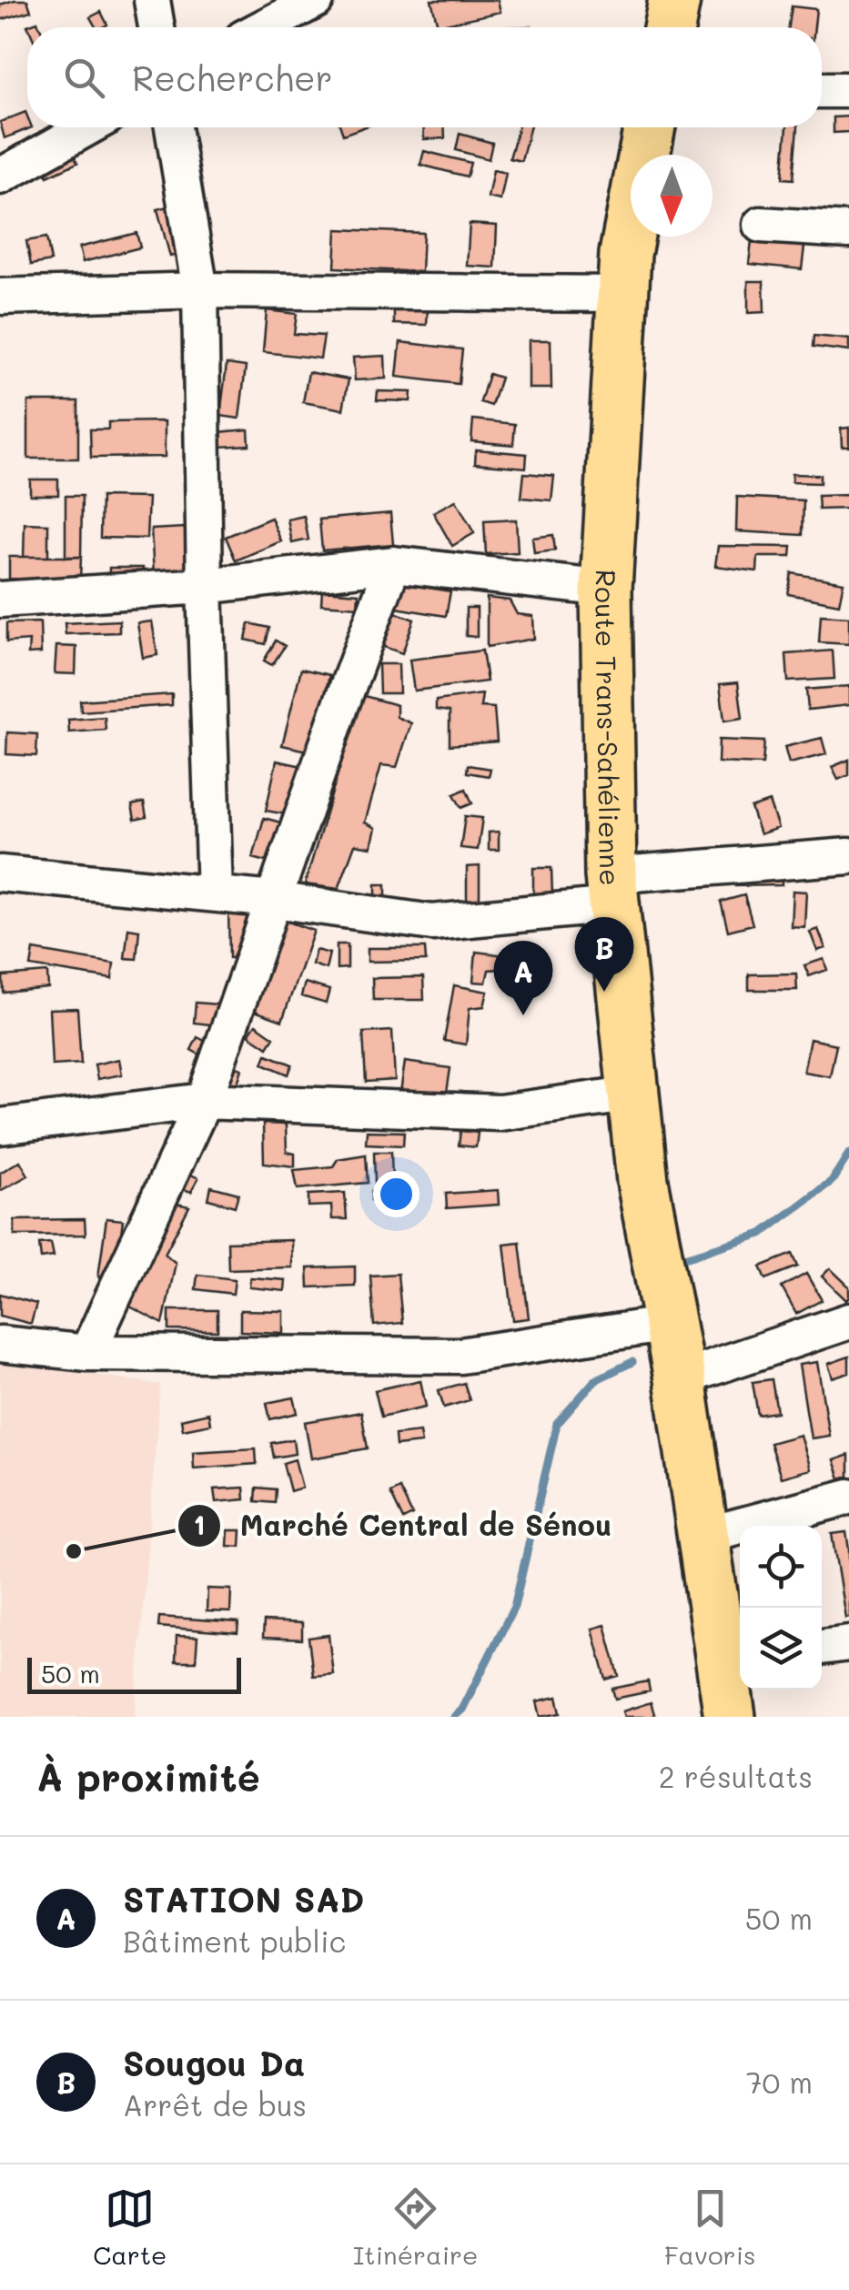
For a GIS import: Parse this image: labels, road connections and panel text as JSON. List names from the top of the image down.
{
  "streets": {
    "highway": ["Route Trans-Sahélienne"]
  },
  "places": ["Marché Central de Sénou"],
  "scale_bar": "50 m",
  "north": "bottom",
  "page": {
    "search": "Rechercher",
    "pins": ["B", "A"],
    "scale": "50 m",
    "heading": ["À proximité", "2 résultats"],
    "list": [
      {
        "mark": "A",
        "name": "STATION SAD",
        "note": "Bâtiment public",
        "value": "50 m"
      },
      {
        "mark": "B",
        "name": "Sougou Da",
        "note": "Arrêt de bus",
        "value": "70 m"
      }
    ],
    "nav": ["Carte", "Itinéraire", "Favoris"]
  }
}
